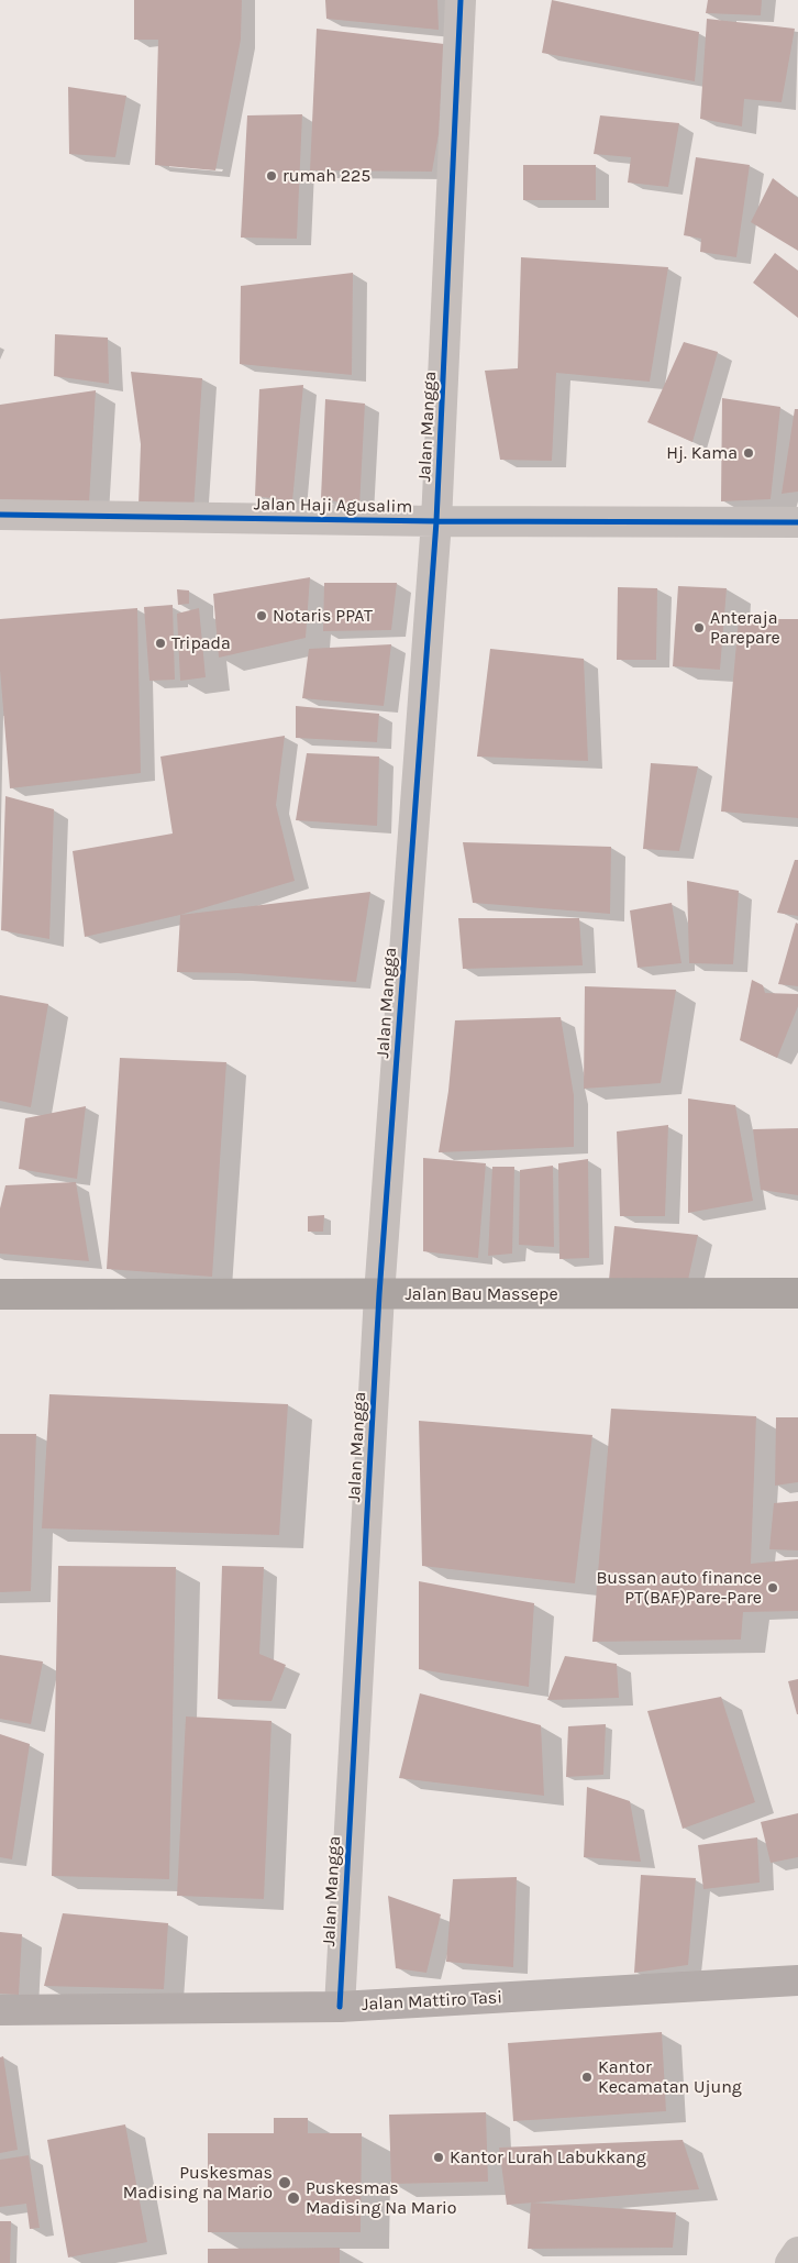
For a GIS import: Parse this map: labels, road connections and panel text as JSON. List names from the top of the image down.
{
  "streets": {
    "highway": ["Jalan Bau Massepe"],
    "main road": ["Jalan Mattiro Tasi"],
    "street": ["Jalan Mangga", "Jalan Haji Agusalim"]
  },
  "crossings": [
    ["Jalan Mangga", "Jalan Haji Agusalim"],
    ["Jalan Mangga", "Jalan Bau Massepe"],
    ["Jalan Mangga", "Jalan Mattiro Tasi"]
  ],
  "places": [
    "rumah 225",
    "Hj. Kama",
    "Notaris PPAT",
    "Anteraja Parepare",
    "Tripada",
    "Bussan auto finance PT(BAF)Pare-Pare",
    "Kantor Kecamatan Ujung",
    "Kantor Lurah Labukkang",
    "Puskesmas Madising na Mario",
    "Puskesmas Madising Na Mario"
  ]
}
